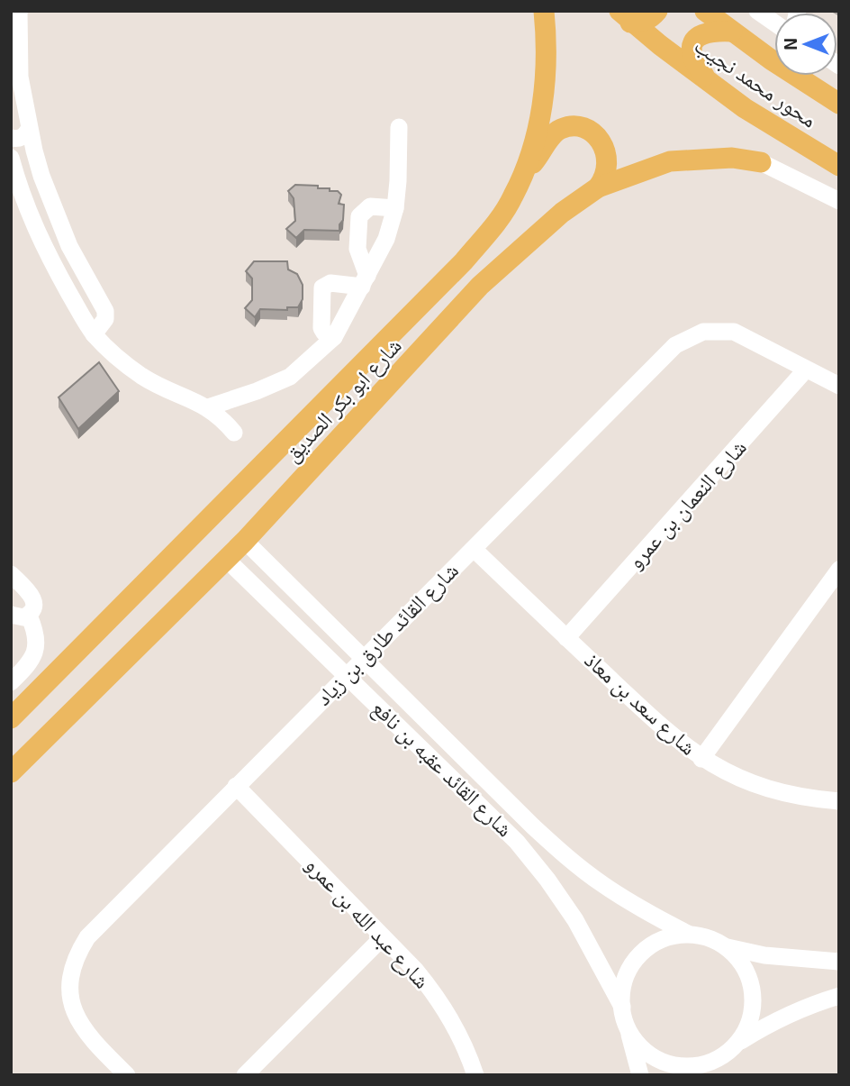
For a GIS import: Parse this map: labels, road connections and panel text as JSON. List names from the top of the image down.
{
  "streets": {
    "main road": ["محور محمد نجيب", "شارع ابو بكر الصديق"],
    "street": [
      "شارع النعمان بن عمرو",
      "شارع القائد طارق بن زياد",
      "شارع سعد بن معاذ",
      "شارع القائد عقبه بن نافع",
      "شارع عبد الله بن عمرو"
    ]
  },
  "crossings": [
    ["شارع ابو بكر الصديق", "شارع القائد عقبه بن نافع"],
    ["شارع النعمان بن عمرو", "شارع القائد طارق بن زياد"],
    ["شارع النعمان بن عمرو", "شارع سعد بن معاذ"],
    ["شارع القائد طارق بن زياد", "شارع سعد بن معاذ"],
    ["شارع القائد طارق بن زياد", "شارع القائد عقبه بن نافع"],
    ["شارع القائد طارق بن زياد", "شارع عبد الله بن عمرو"]
  ],
  "north": "left"
}
